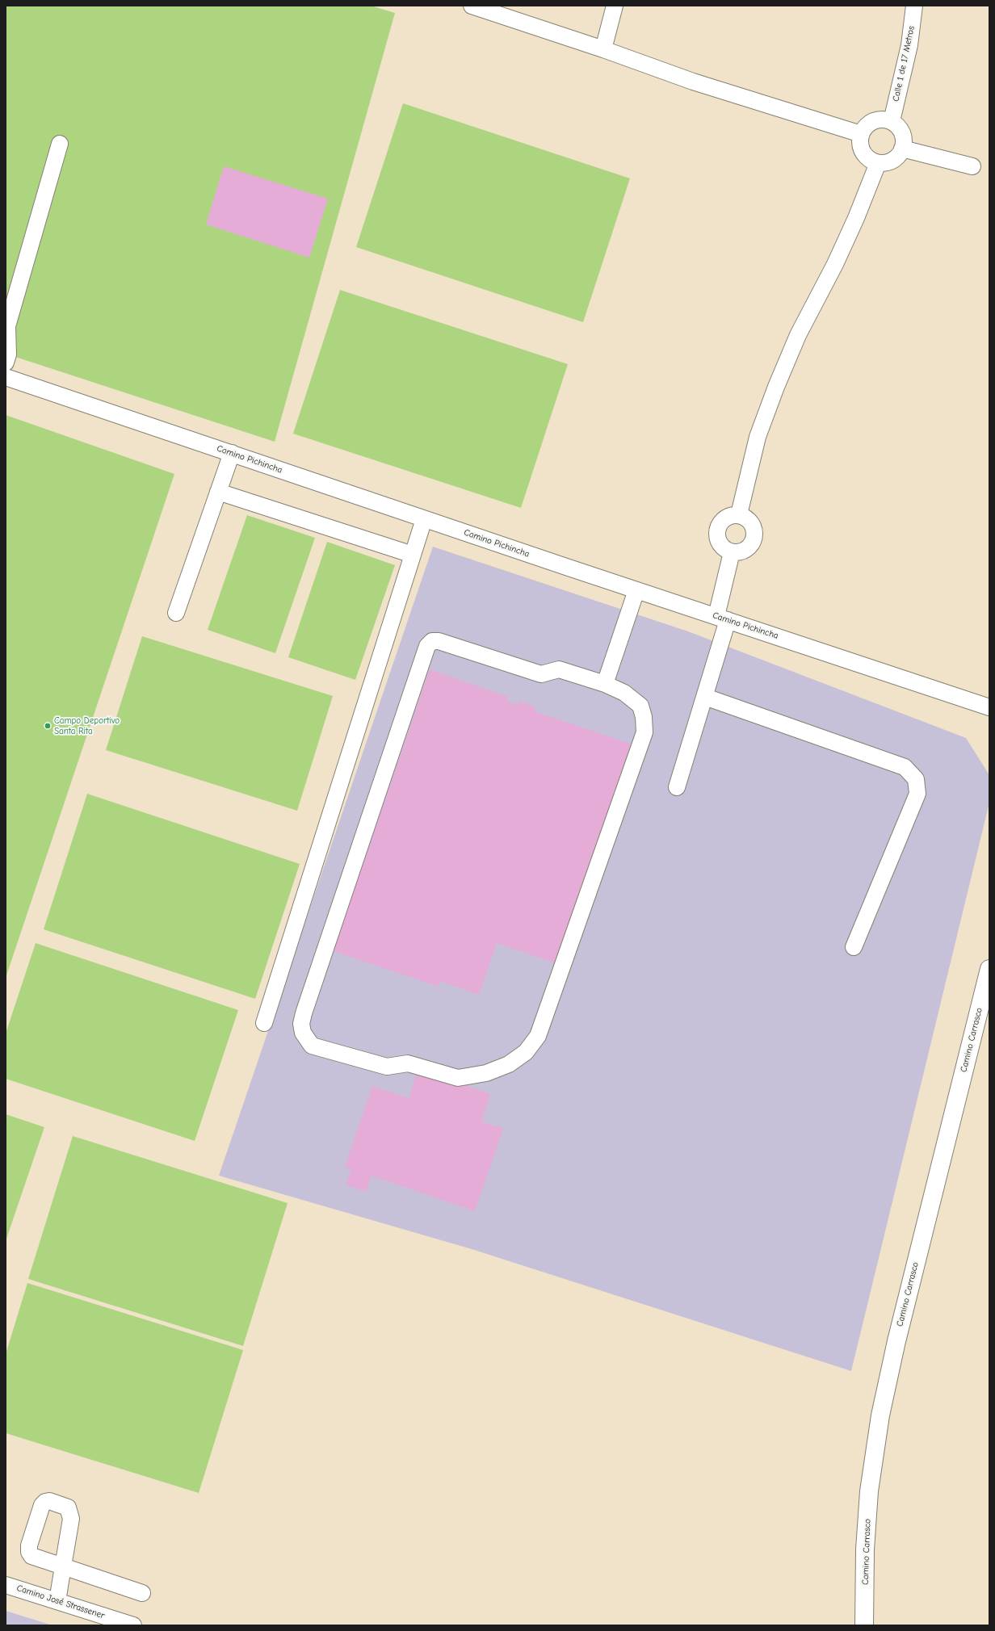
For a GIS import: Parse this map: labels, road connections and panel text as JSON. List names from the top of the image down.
{
  "streets": {
    "main road": ["Camino Carrasco"],
    "street": ["Calle 1 de 17 Metros", "Camino Pichincha", "Camino José Strassener"]
  },
  "places": ["Campo Deportivo Santa Rita"]
}
